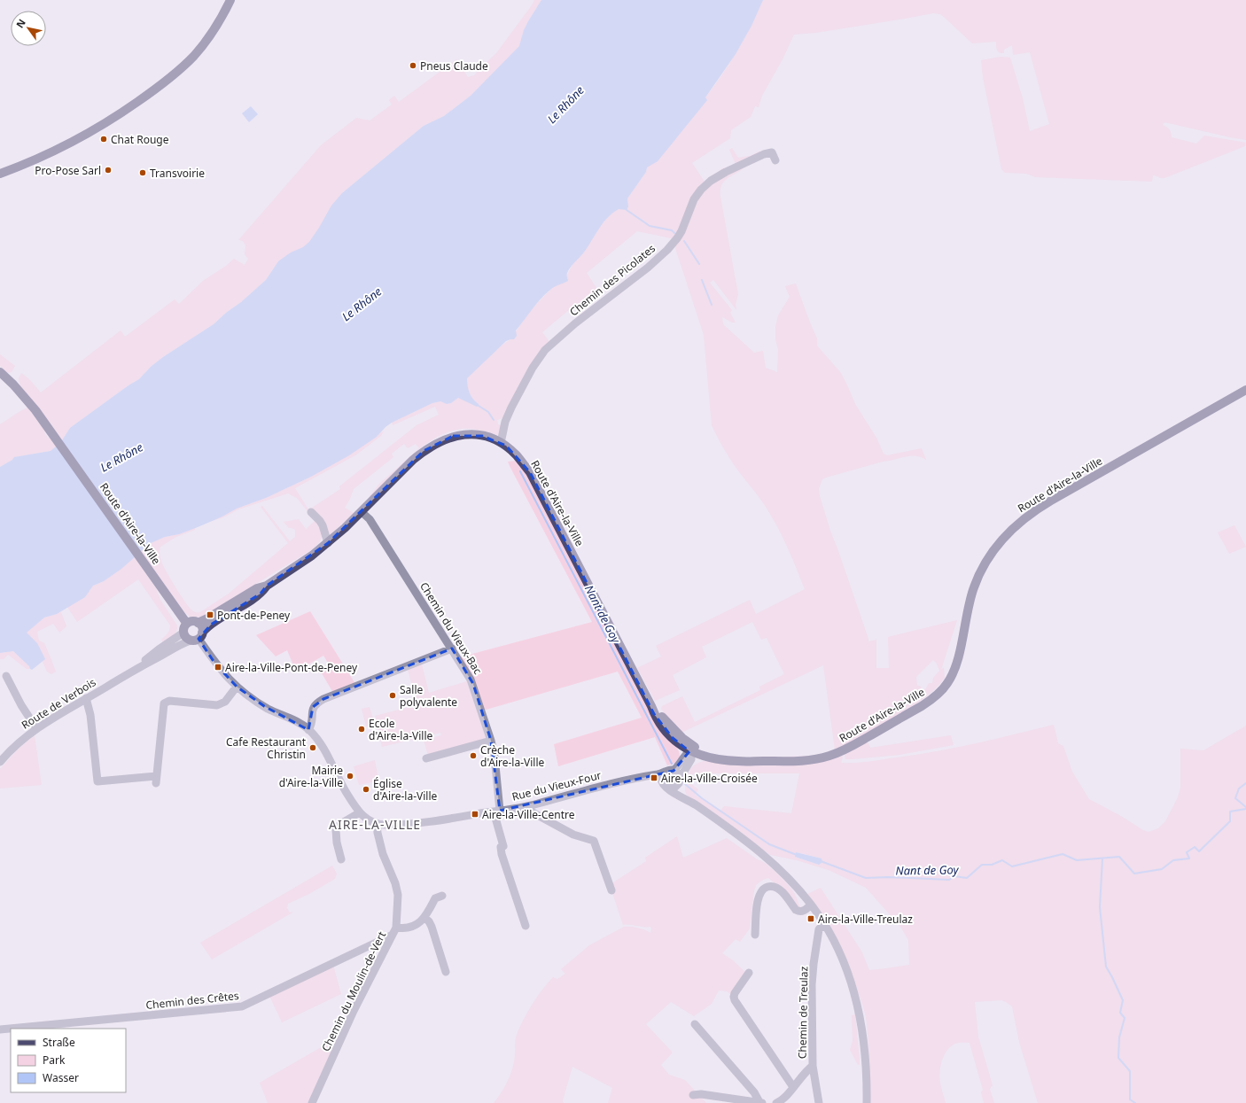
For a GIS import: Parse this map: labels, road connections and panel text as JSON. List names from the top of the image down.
{
  "streets": {
    "main road": ["Route d'Aire-la-Ville"],
    "street": [
      "Chemin des Picolates",
      "Chemin du Vieux-Bac",
      "Route de Verbois",
      "Rue du Vieux-Four",
      "Chemin du Moulin-de-Vert",
      "Chemin des Crêtes",
      "Chemin de Treulaz"
    ]
  },
  "crossings": [
    ["Chemin des Picolates", "Route d'Aire-la-Ville"],
    ["Route d'Aire-la-Ville", "Chemin du Vieux-Bac"],
    ["Route d'Aire-la-Ville", "Route de Verbois"],
    ["Route d'Aire-la-Ville", "Rue du Vieux-Four"],
    ["Chemin du Vieux-Bac", "Rue du Vieux-Four"],
    ["Route de Verbois", "Rue du Vieux-Four"],
    ["Rue du Vieux-Four", "Chemin du Moulin-de-Vert"],
    ["Chemin du Moulin-de-Vert", "Chemin des Crêtes"]
  ],
  "districts": ["AIRE-LA-VILLE"],
  "water": ["Le Rhône", "Nant de Goy"],
  "places": {
    "other": [
      "Pneus Claude",
      "Chat Rouge",
      "Pro-Pose Sarl",
      "Transvoirie",
      "Salle polyvalente",
      "Ecole d'Aire-la-Ville",
      "Cafe Restaurant Christin",
      "Crèche d'Aire-la-Ville",
      "Mairie d'Aire-la-Ville",
      "Église d'Aire-la-Ville"
    ],
    "transit": [
      "Pont-de-Peney",
      "Aire-la-Ville-Pont-de-Peney",
      "Aire-la-Ville-Croisée",
      "Aire-la-Ville-Centre",
      "Aire-la-Ville-Treulaz"
    ]
  },
  "legend": ["Straße", "Park", "Wasser"],
  "north": "top left"
}
